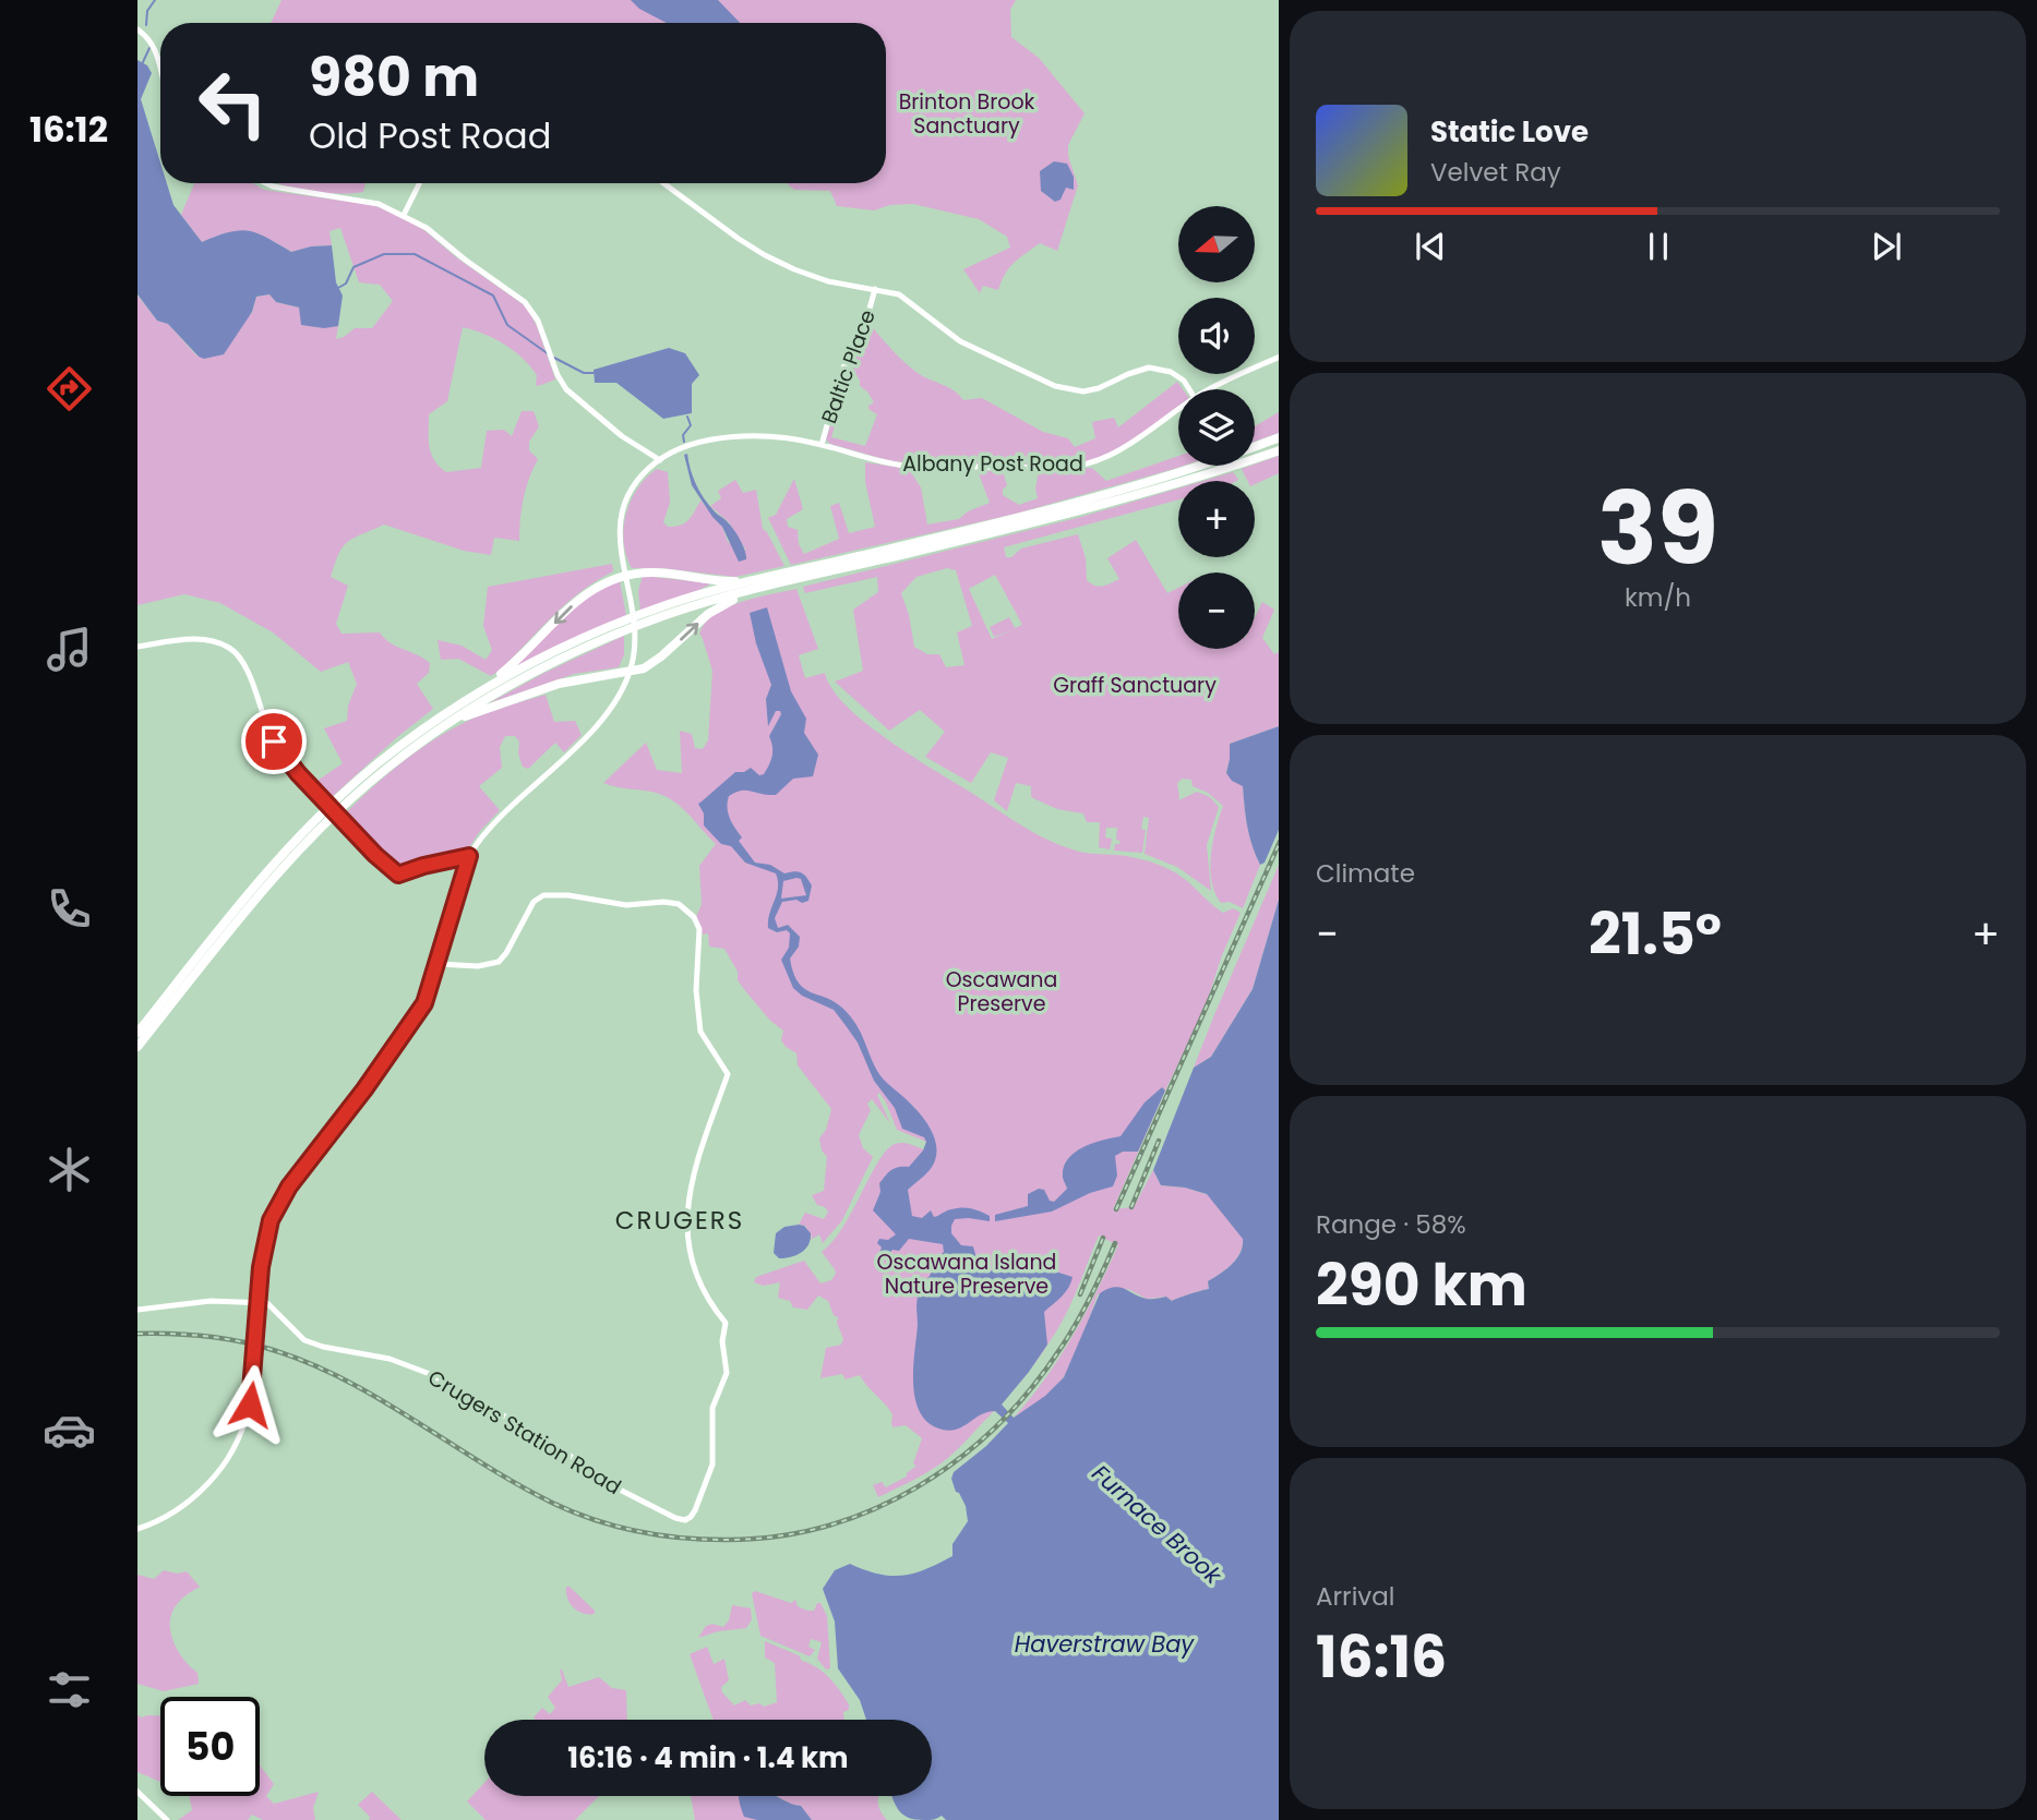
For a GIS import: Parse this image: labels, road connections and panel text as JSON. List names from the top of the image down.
{
  "streets": {
    "street": ["Baltic Place", "Albany Post Road", "Crugers Station Road"]
  },
  "crossings": [
    ["Baltic Place", "Albany Post Road"],
    ["Albany Post Road", "Crugers Station Road"]
  ],
  "districts": ["CRUGERS"],
  "water": ["Furnace Brook", "Haverstraw Bay"],
  "parks": [
    "Brinton Brook Sanctuary",
    "Graff Sanctuary",
    "Oscawana Preserve",
    "Oscawana Island Nature Preserve"
  ],
  "north": "left",
  "page": {
    "tabs": "16:12",
    "turn": ["980 m", "Old Post Road"],
    "song": ["Static Love", "Velvet Ray"],
    "map_buttons": ["+", "−"],
    "tile": [
      ["39", "km/h"],
      "Climate",
      ["Range · 58%", "290 km"],
      ["Arrival", "16:16"]
    ],
    "heat": ["−", "21.5°", "+"],
    "limit": "50",
    "trip": "16:16 · 4 min · 1.4 km"
  }
}
